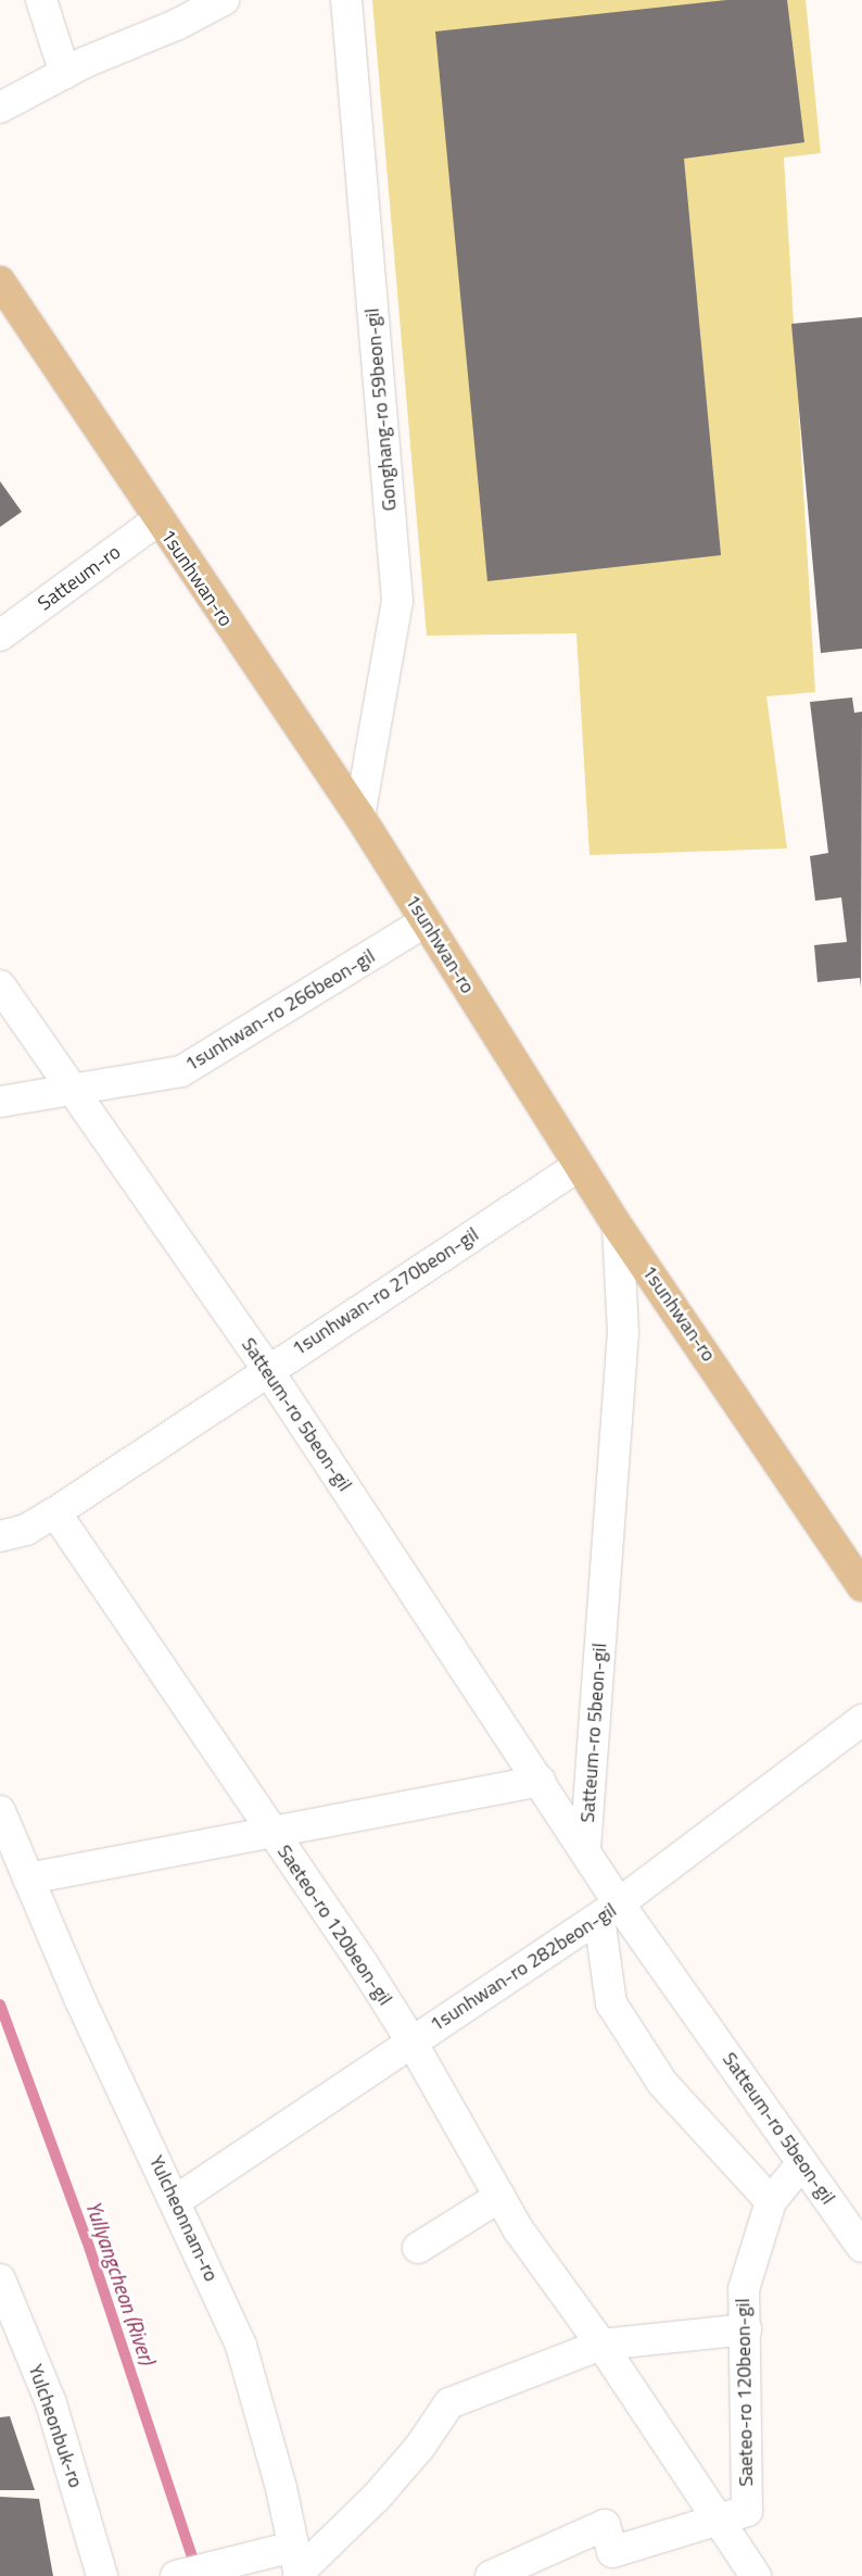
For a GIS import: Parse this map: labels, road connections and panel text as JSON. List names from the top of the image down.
{
  "streets": {
    "main road": ["1sunhwan-ro"],
    "street": [
      "Gonghang-ro 59beon-gil",
      "Satteum-ro",
      "1sunhwan-ro 266beon-gil",
      "1sunhwan-ro 270beon-gil",
      "Satteum-ro 5beon-gil",
      "Saeteo-ro 120beon-gil",
      "1sunhwan-ro 282beon-gil",
      "Yulcheonnam-ro",
      "Yulcheonbuk-ro"
    ]
  },
  "crossings": [
    ["Gonghang-ro 59beon-gil", "1sunhwan-ro"],
    ["Satteum-ro", "1sunhwan-ro"],
    ["1sunhwan-ro", "1sunhwan-ro 266beon-gil"],
    ["1sunhwan-ro", "1sunhwan-ro 270beon-gil"],
    ["1sunhwan-ro", "Satteum-ro 5beon-gil"],
    ["1sunhwan-ro 266beon-gil", "Satteum-ro 5beon-gil"],
    ["1sunhwan-ro 270beon-gil", "Satteum-ro 5beon-gil"],
    ["1sunhwan-ro 270beon-gil", "Saeteo-ro 120beon-gil"],
    ["Satteum-ro 5beon-gil", "Saeteo-ro 120beon-gil"],
    ["Satteum-ro 5beon-gil", "1sunhwan-ro 282beon-gil"],
    ["Saeteo-ro 120beon-gil", "1sunhwan-ro 282beon-gil"],
    ["1sunhwan-ro 282beon-gil", "Yulcheonnam-ro"]
  ],
  "water": ["Yullyangcheon (River)"]
}
